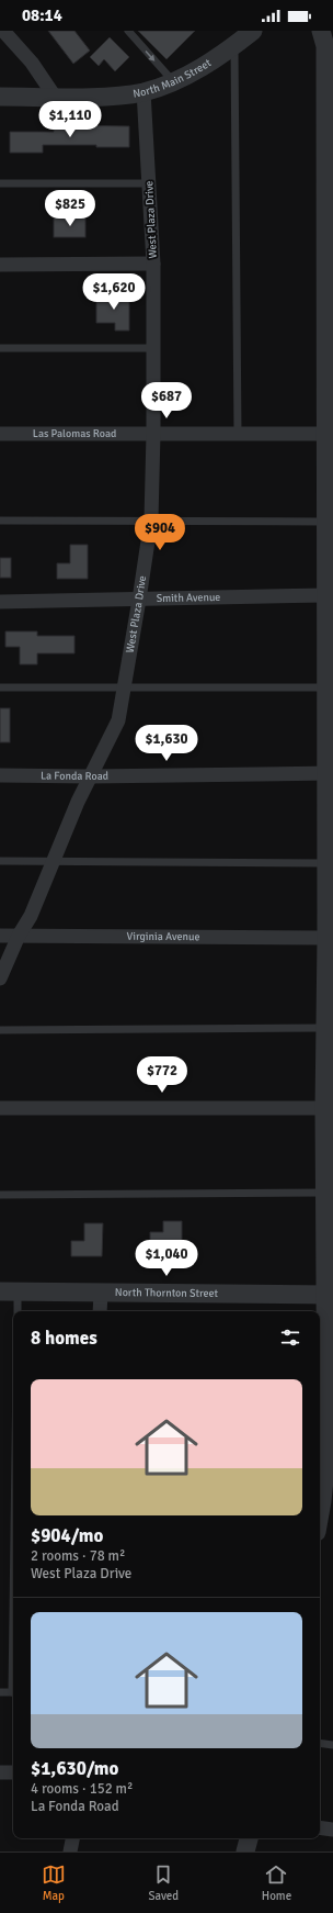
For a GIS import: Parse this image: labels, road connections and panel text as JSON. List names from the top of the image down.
{
  "streets": {
    "street": [
      "North Main Street",
      "West Plaza Drive",
      "Las Palomas Road",
      "Smith Avenue",
      "La Fonda Road",
      "Virginia Avenue",
      "North Thornton Street"
    ]
  },
  "crossings": [
    ["North Main Street", "West Plaza Drive"],
    ["West Plaza Drive", "Las Palomas Road"],
    ["West Plaza Drive", "Smith Avenue"],
    ["West Plaza Drive", "La Fonda Road"],
    ["West Plaza Drive", "Virginia Avenue"]
  ],
  "page": {
    "status": "08:14",
    "price": [
      "$1,110",
      "$825",
      "$1,620",
      "$687",
      "$904",
      "$1,630",
      "$772",
      "$1,040"
    ],
    "heading": "8 homes",
    "list": [
      {
        "name": "$904/mo",
        "note": "2 rooms · 78 m² · West Plaza Drive"
      },
      {
        "name": "$1,630/mo",
        "note": "4 rooms · 152 m² · La Fonda Road"
      }
    ],
    "tabs": ["Map", "Saved", "Home"]
  }
}
